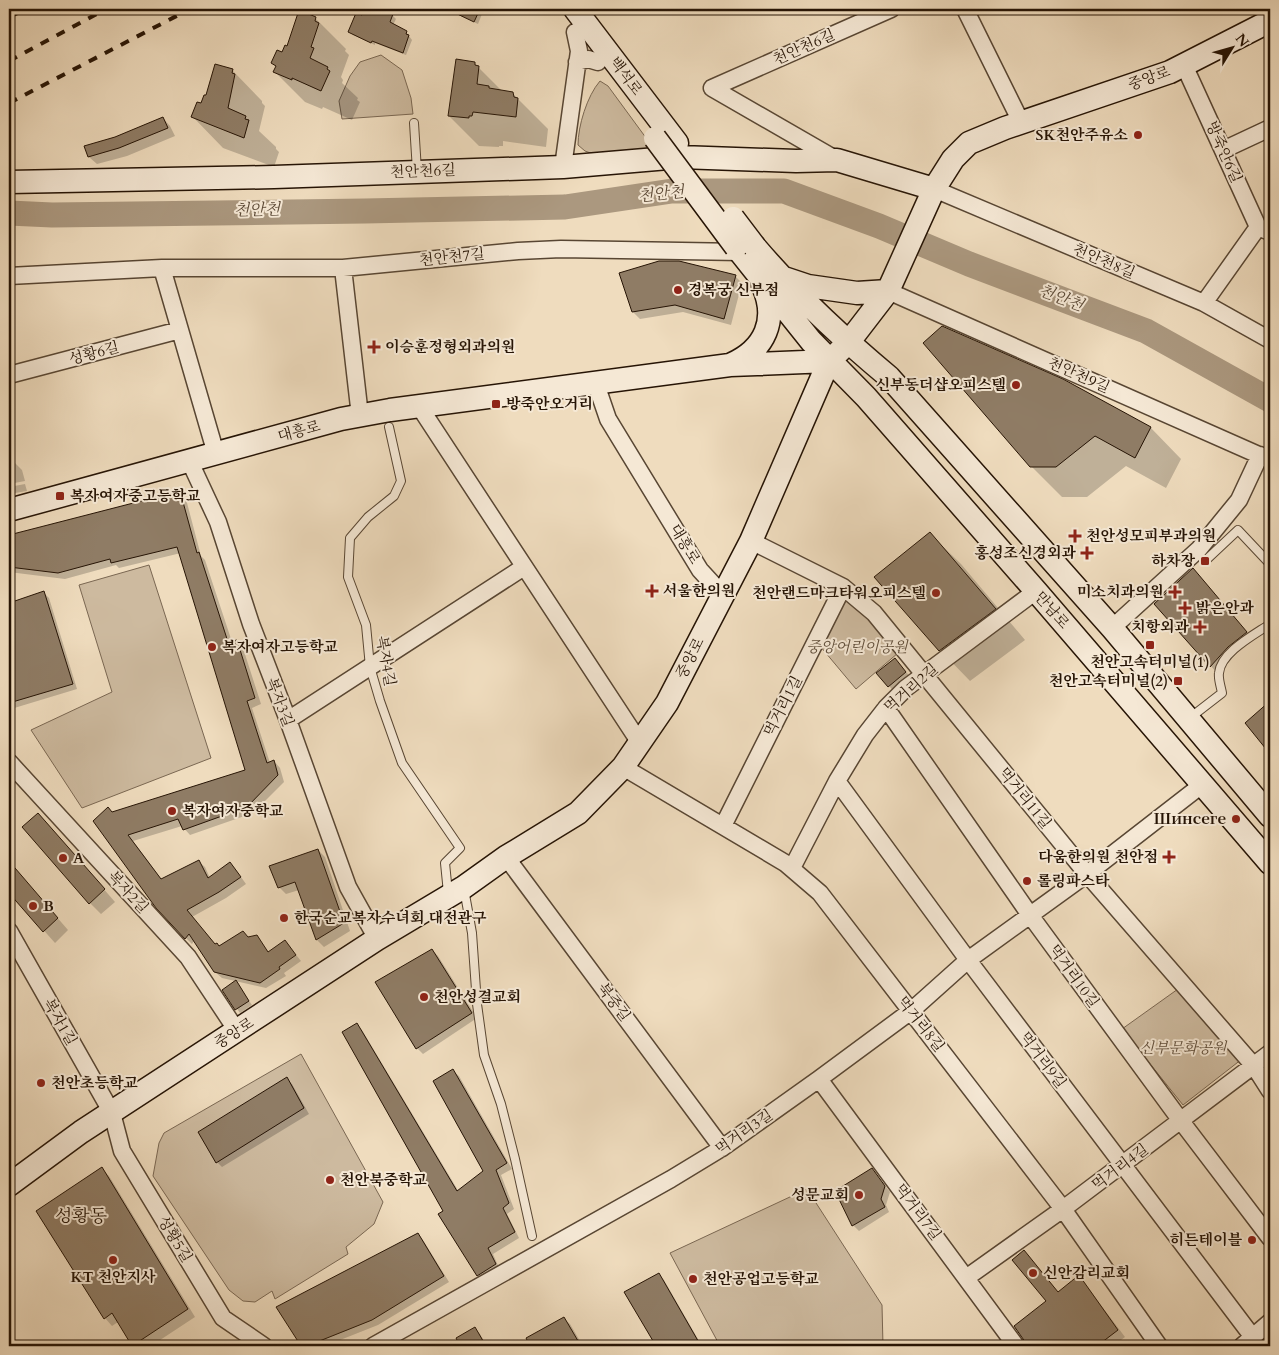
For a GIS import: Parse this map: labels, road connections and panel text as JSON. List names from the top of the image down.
{
  "streets": {
    "street": [
      "천안천6길",
      "백석로",
      "중앙로",
      "방죽안6길",
      "천안천7길",
      "천안천8길",
      "성황6길",
      "천안천9길",
      "대흥로",
      "만남로",
      "먹거리2길",
      "복자3길",
      "먹거리1길",
      "먹거리11길",
      "복자2길",
      "먹거리10길",
      "북중길",
      "복자1길",
      "먹거리8길",
      "먹거리9길",
      "먹거리3길",
      "먹거리4길",
      "먹거리7길",
      "성황5길"
    ],
    "lane": ["복자4길"]
  },
  "crossings": [
    ["천안천6길", "중앙로"],
    ["천안천6길", "천안천8길"],
    ["중앙로", "방죽안6길"],
    ["중앙로", "천안천8길"],
    ["중앙로", "천안천9길"],
    ["중앙로", "대흥로"],
    ["중앙로", "만남로"],
    ["중앙로", "복자4길"],
    ["중앙로", "복자3길"],
    ["중앙로", "먹거리11길"],
    ["중앙로", "복자2길"],
    ["중앙로", "북중길"],
    ["중앙로", "복자1길"],
    ["중앙로", "먹거리8길"],
    ["중앙로", "성황5길"],
    ["대흥로", "만남로"],
    ["대흥로", "복자3길"],
    ["만남로", "먹거리2길"],
    ["만남로", "먹거리3길"],
    ["먹거리2길", "먹거리11길"],
    ["먹거리2길", "먹거리10길"],
    ["먹거리2길", "먹거리8길"],
    ["먹거리2길", "먹거리9길"],
    ["먹거리1길", "먹거리11길"],
    ["먹거리1길", "먹거리8길"],
    ["먹거리11길", "먹거리3길"],
    ["먹거리11길", "먹거리4길"],
    ["먹거리10길", "먹거리3길"],
    ["먹거리10길", "먹거리4길"],
    ["북중길", "먹거리3길"],
    ["복자1길", "성황5길"],
    ["먹거리8길", "먹거리3길"],
    ["먹거리8길", "먹거리4길"],
    ["먹거리9길", "먹거리3길"],
    ["먹거리9길", "먹거리4길"],
    ["먹거리3길", "먹거리7길"],
    ["먹거리4길", "먹거리7길"]
  ],
  "districts": ["성황동"],
  "water": ["천안천"],
  "parks": ["중앙어린이공원", "신부문화공원"],
  "places": {
    "other": [
      "SK천안주유소",
      "경복궁 신부점",
      "신부동더샵오피스텔",
      "천안랜드마크타워오피스텔",
      "복자여자고등학교",
      "복자여자중학교",
      "Шинсеге",
      "A",
      "롤링파스타",
      "B",
      "한국순교복자수녀회 대전관구",
      "천안성결교회",
      "천안초등학교",
      "천안북중학교",
      "성문교회",
      "히든테이블",
      "KT 천안지사",
      "신안감리교회",
      "천안공업고등학교"
    ],
    "health": [
      "이승훈정형외과의원",
      "천안성모피부과의원",
      "홍성조신경외과",
      "서울한의원",
      "미소치과의원",
      "밝은안과",
      "치항외과",
      "다움한의원 천안점"
    ],
    "transit": [
      "방죽안오거리",
      "복자여자중고등학교",
      "하차장",
      "천안고속터미널(1)",
      "천안고속터미널(2)"
    ]
  },
  "north": "top right"
}
